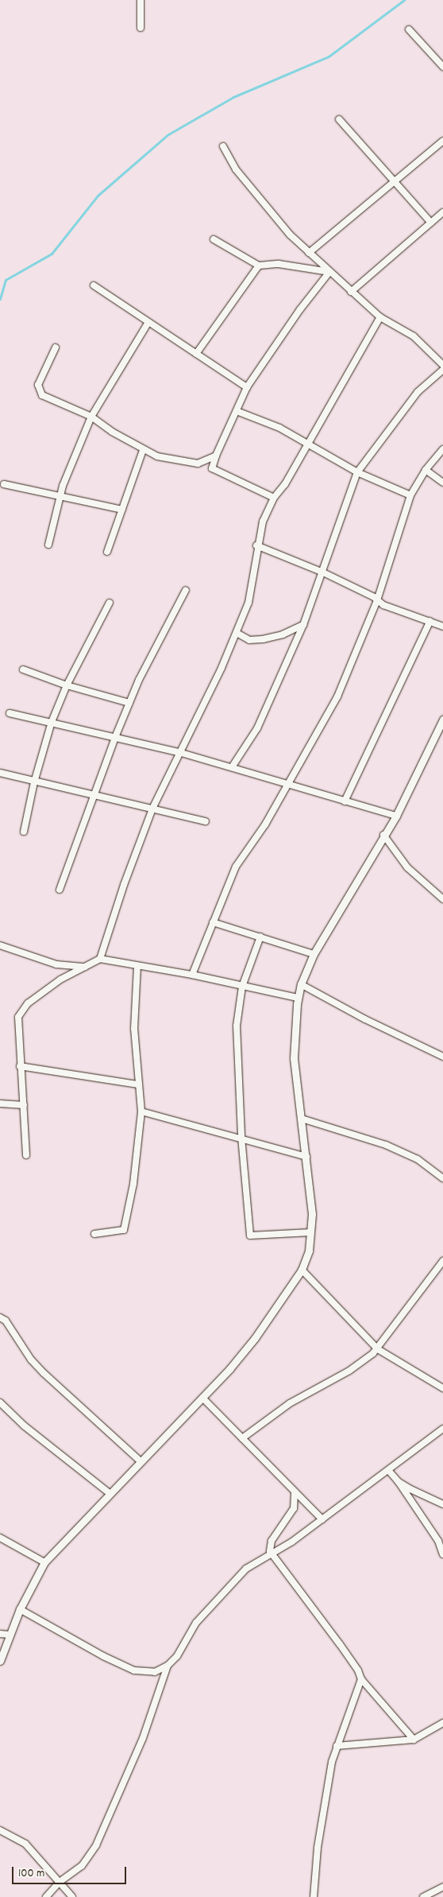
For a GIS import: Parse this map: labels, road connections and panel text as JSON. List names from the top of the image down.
{
  "scale_bar": "100 m"
}
